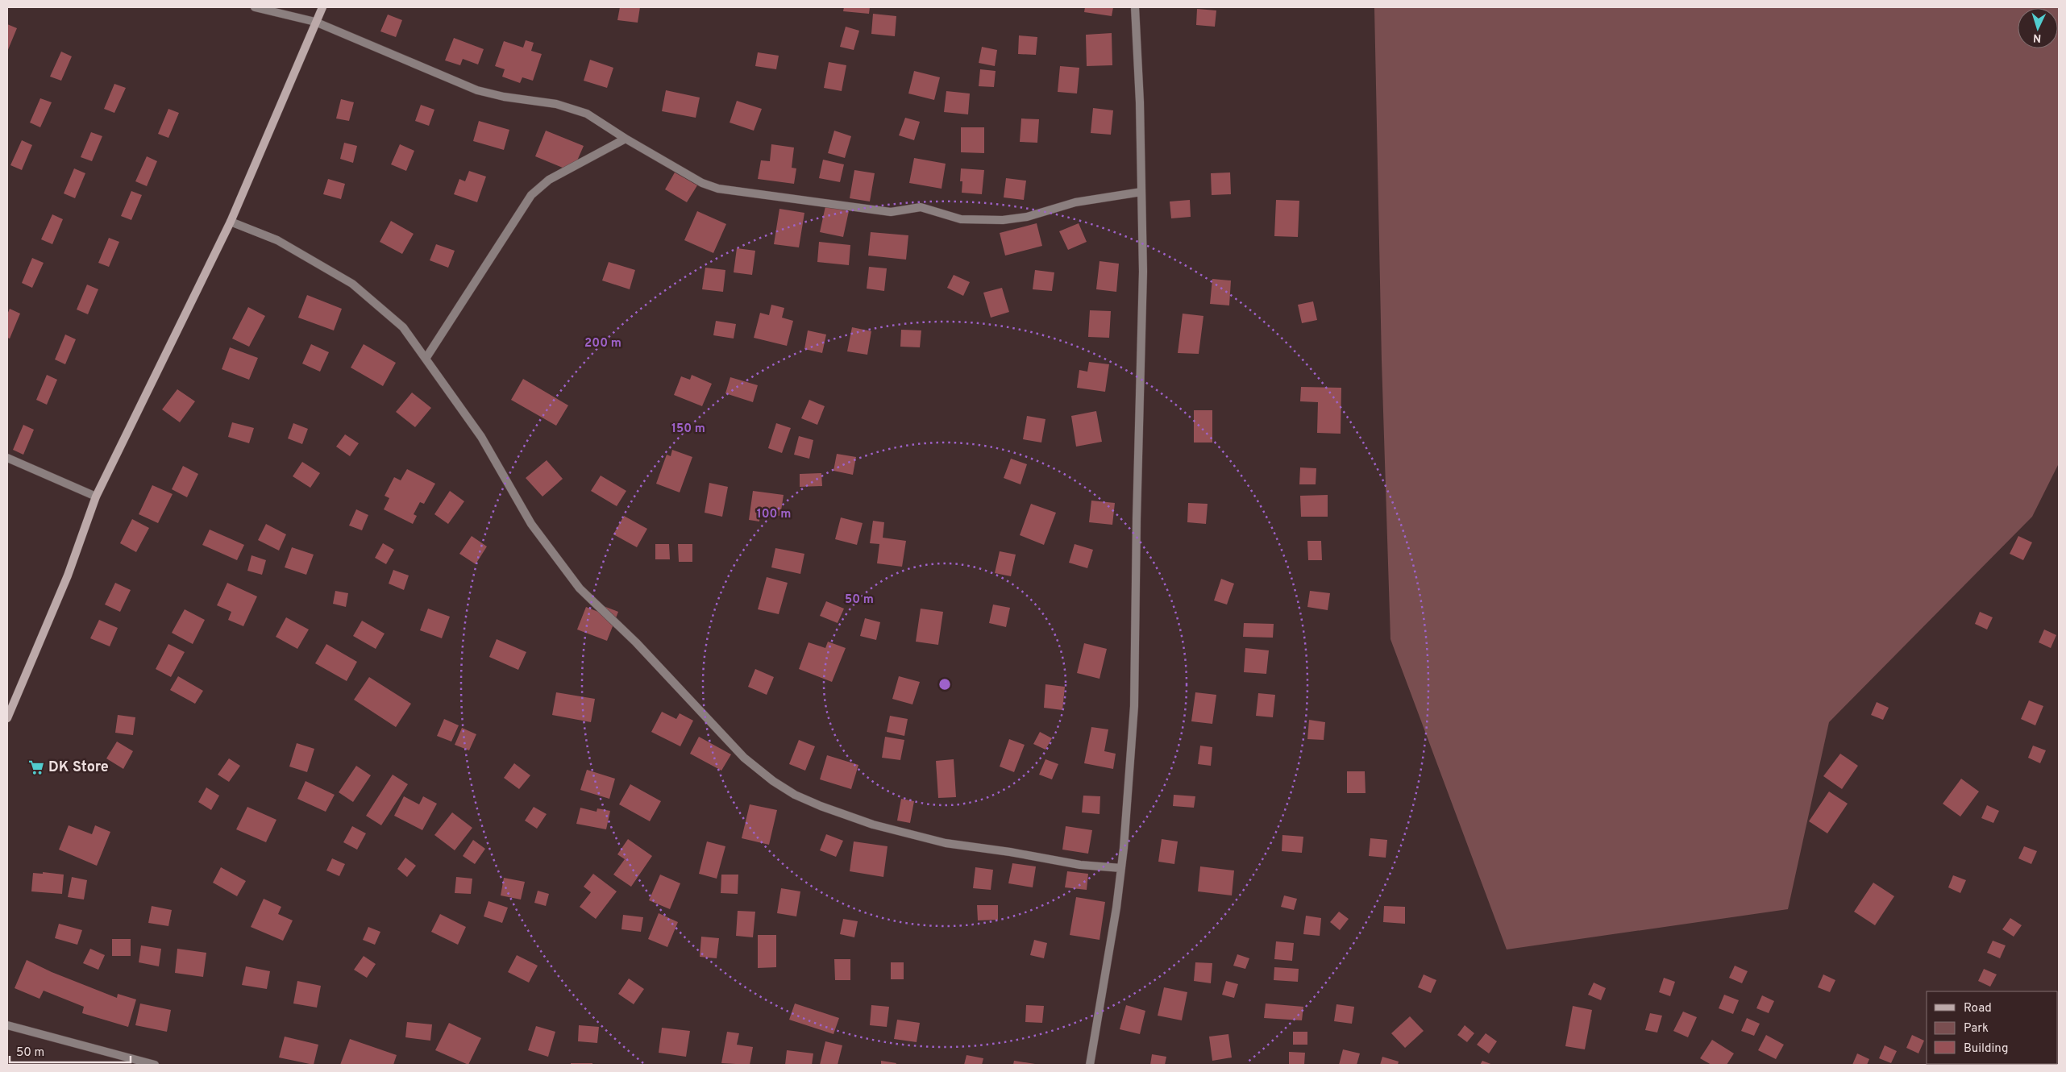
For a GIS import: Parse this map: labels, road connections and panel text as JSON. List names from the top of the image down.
{
  "places": {
    "supermarket": ["DK Store"]
  },
  "legend": ["Road", "Park", "Building"],
  "scale_bar": "50 m",
  "north": "bottom",
  "rings": [
    "200 m",
    "150 m",
    "100 m",
    "50 m"
  ]
}
